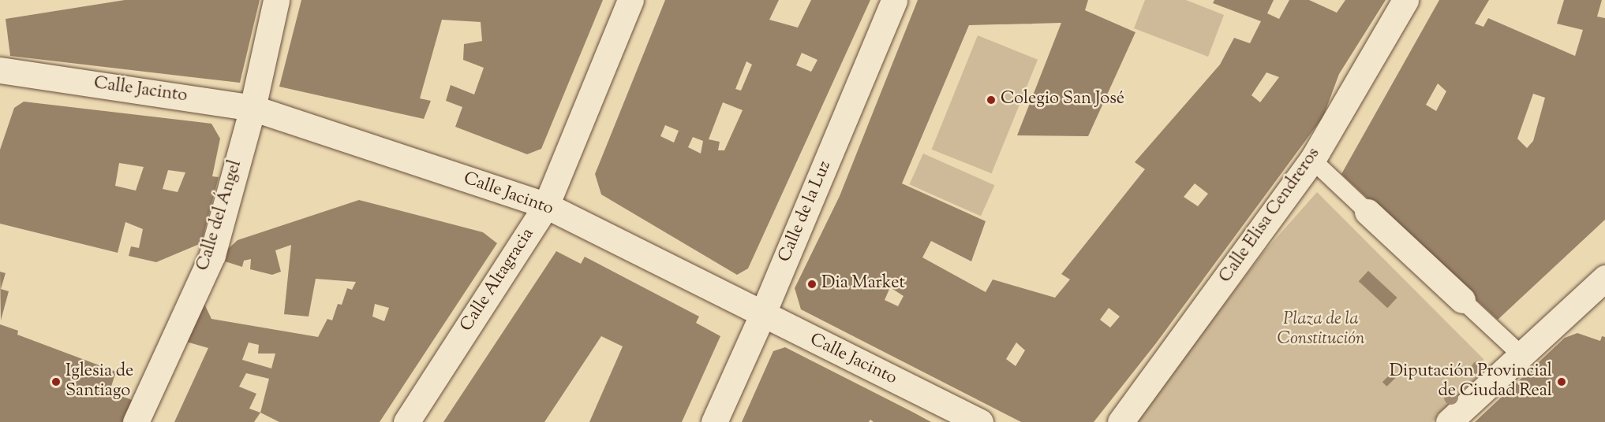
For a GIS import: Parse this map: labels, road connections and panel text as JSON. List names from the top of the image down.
{
  "streets": {
    "street": [
      "Calle Jacinto",
      "Calle de la Luz",
      "Calle del Ángel",
      "Calle Elisa Cendreros",
      "Calle Altagracia"
    ]
  },
  "crossings": [
    ["Calle Jacinto", "Calle de la Luz"],
    ["Calle Jacinto", "Calle del Ángel"],
    ["Calle Jacinto", "Calle Altagracia"]
  ],
  "parks": ["Plaza de la Constitución"],
  "places": [
    "Colegio San José",
    "Dia Market",
    "Iglesia de Santiago",
    "Diputación Provincial de Ciudad Real"
  ]
}
